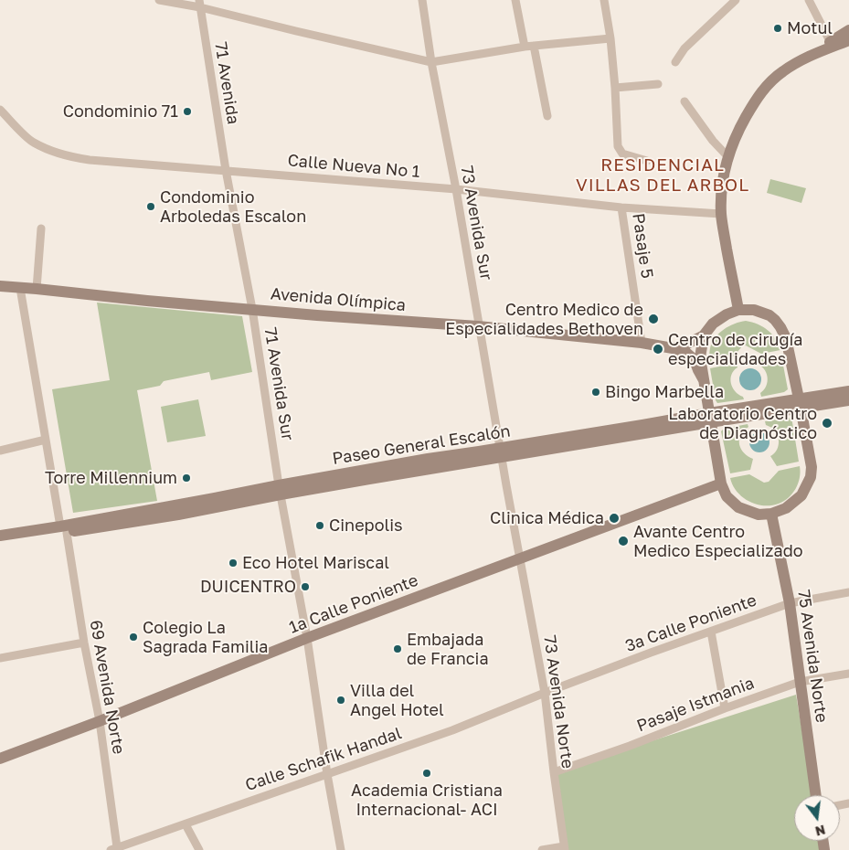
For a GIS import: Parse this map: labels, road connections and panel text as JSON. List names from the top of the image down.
{
  "streets": {
    "main road": [
      "Avenida Olímpica",
      "Paseo General Escalón",
      "1a Calle Poniente",
      "75 Avenida Norte"
    ],
    "street": [
      "71 Avenida",
      "Calle Nueva No 1",
      "73 Avenida Sur",
      "Pasaje 5",
      "71 Avenida Sur",
      "3a Calle Poniente",
      "69 Avenida Norte",
      "73 Avenida Norte",
      "Pasaje Istmania",
      "Calle Schafik Handal"
    ]
  },
  "crossings": [
    ["71 Avenida", "Calle Nueva No 1"],
    ["71 Avenida", "71 Avenida Sur"],
    ["Calle Nueva No 1", "73 Avenida Sur"],
    ["Calle Nueva No 1", "Pasaje 5"],
    ["Calle Nueva No 1", "71 Avenida Sur"],
    ["73 Avenida Sur", "Avenida Olímpica"],
    ["73 Avenida Sur", "Paseo General Escalón"],
    ["73 Avenida Sur", "1a Calle Poniente"],
    ["73 Avenida Sur", "73 Avenida Norte"],
    ["Pasaje 5", "Avenida Olímpica"],
    ["Avenida Olímpica", "71 Avenida Sur"],
    ["Avenida Olímpica", "Paseo General Escalón"],
    ["Avenida Olímpica", "69 Avenida Norte"],
    ["71 Avenida Sur", "Paseo General Escalón"],
    ["71 Avenida Sur", "1a Calle Poniente"],
    ["71 Avenida Sur", "Calle Schafik Handal"],
    ["Paseo General Escalón", "1a Calle Poniente"],
    ["Paseo General Escalón", "75 Avenida Norte"],
    ["Paseo General Escalón", "69 Avenida Norte"],
    ["1a Calle Poniente", "75 Avenida Norte"],
    ["1a Calle Poniente", "69 Avenida Norte"],
    ["1a Calle Poniente", "73 Avenida Norte"],
    ["3a Calle Poniente", "75 Avenida Norte"],
    ["3a Calle Poniente", "73 Avenida Norte"],
    ["3a Calle Poniente", "Calle Schafik Handal"],
    ["75 Avenida Norte", "Pasaje Istmania"],
    ["69 Avenida Norte", "Calle Schafik Handal"],
    ["73 Avenida Norte", "Pasaje Istmania"],
    ["73 Avenida Norte", "Calle Schafik Handal"]
  ],
  "districts": ["RESIDENCIAL VILLAS DEL ARBOL"],
  "places": [
    "Motul",
    "Condominio 71",
    "Condominio Arboledas Escalon",
    "Centro Medico de Especialidades Bethoven",
    "Centro de cirugía especialidades",
    "Bingo Marbella",
    "Laboratorio Centro de Diagnóstico",
    "Torre Millennium",
    "Clinica Médica",
    "Cinepolis",
    "Avante Centro Medico Especializado",
    "Eco Hotel Mariscal",
    "DUICENTRO",
    "Colegio La Sagrada Familia",
    "Embajada de Francia",
    "Villa del Angel Hotel",
    "Academia Cristiana Internacional- ACI"
  ],
  "north": "bottom"
}
